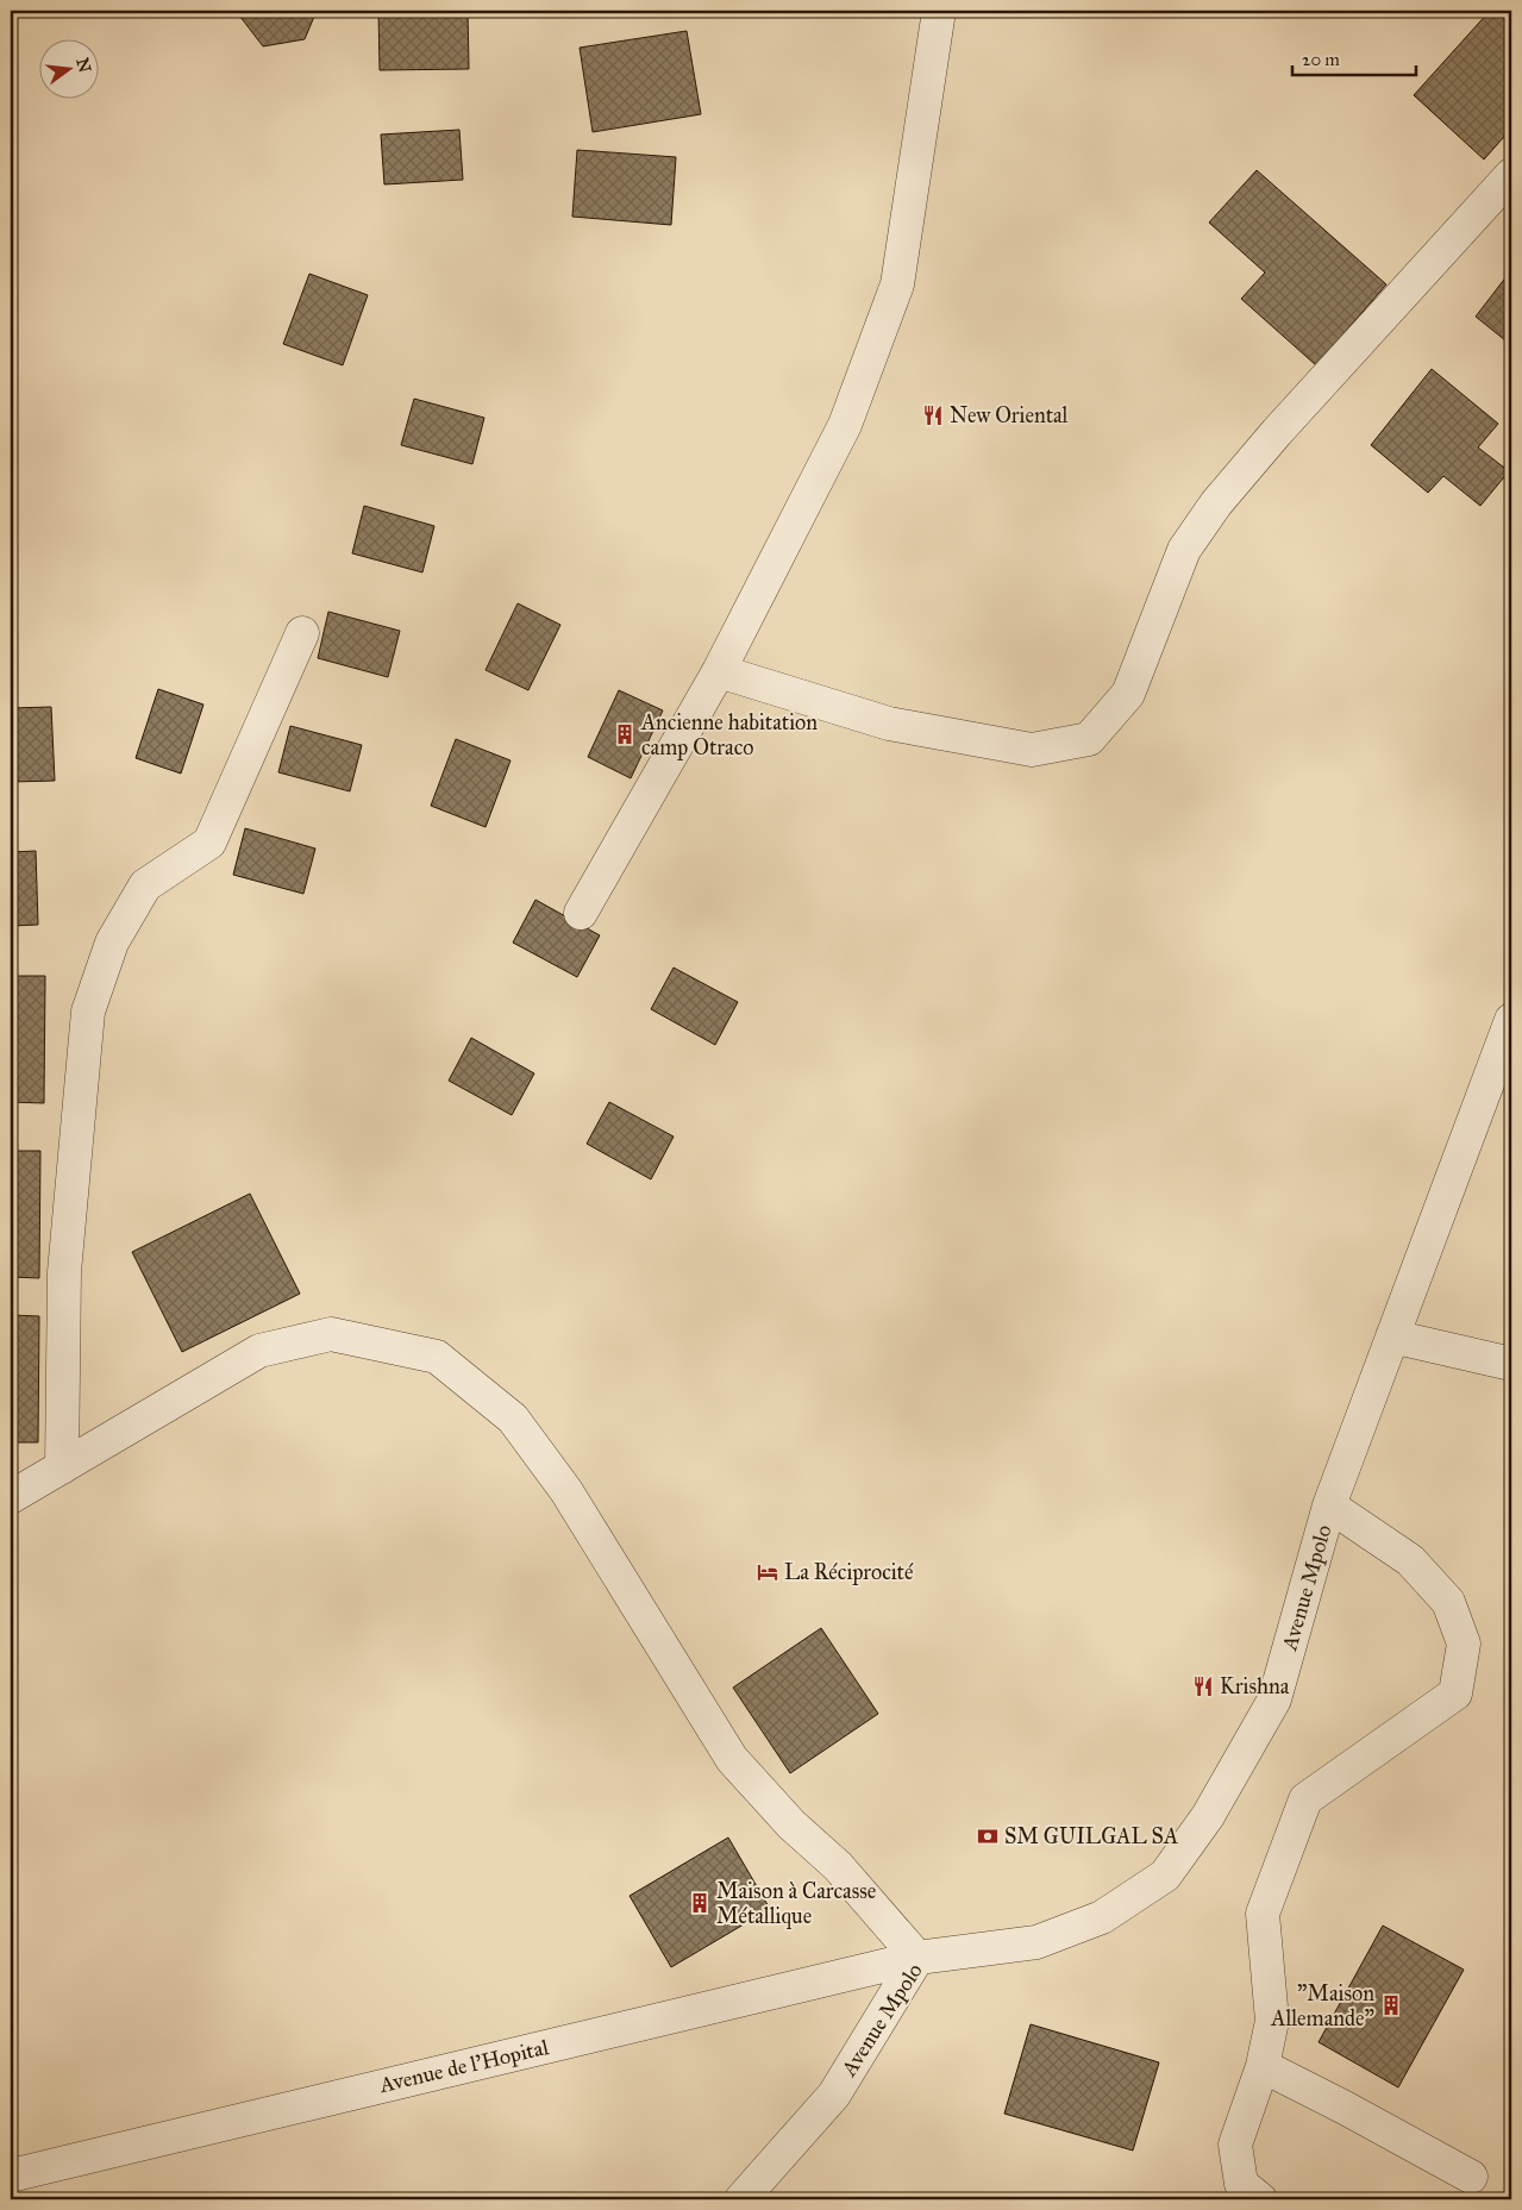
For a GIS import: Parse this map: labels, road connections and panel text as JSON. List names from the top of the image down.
{
  "streets": {
    "street": ["Avenue Mpolo", "Avenue de l'Hopital"]
  },
  "crossings": [
    ["Avenue Mpolo", "Avenue de l'Hopital"]
  ],
  "places": {
    "restaurant": ["New Oriental", "Krishna"],
    "building": ["Ancienne habitation camp Otraco", "Maison à Carcasse Métallique", "\"Maison Allemande\""],
    "hotel": ["La Réciprocité"],
    "bank": ["SM GUILGAL SA"]
  },
  "scale_bar": "20 m",
  "north": "right"
}
